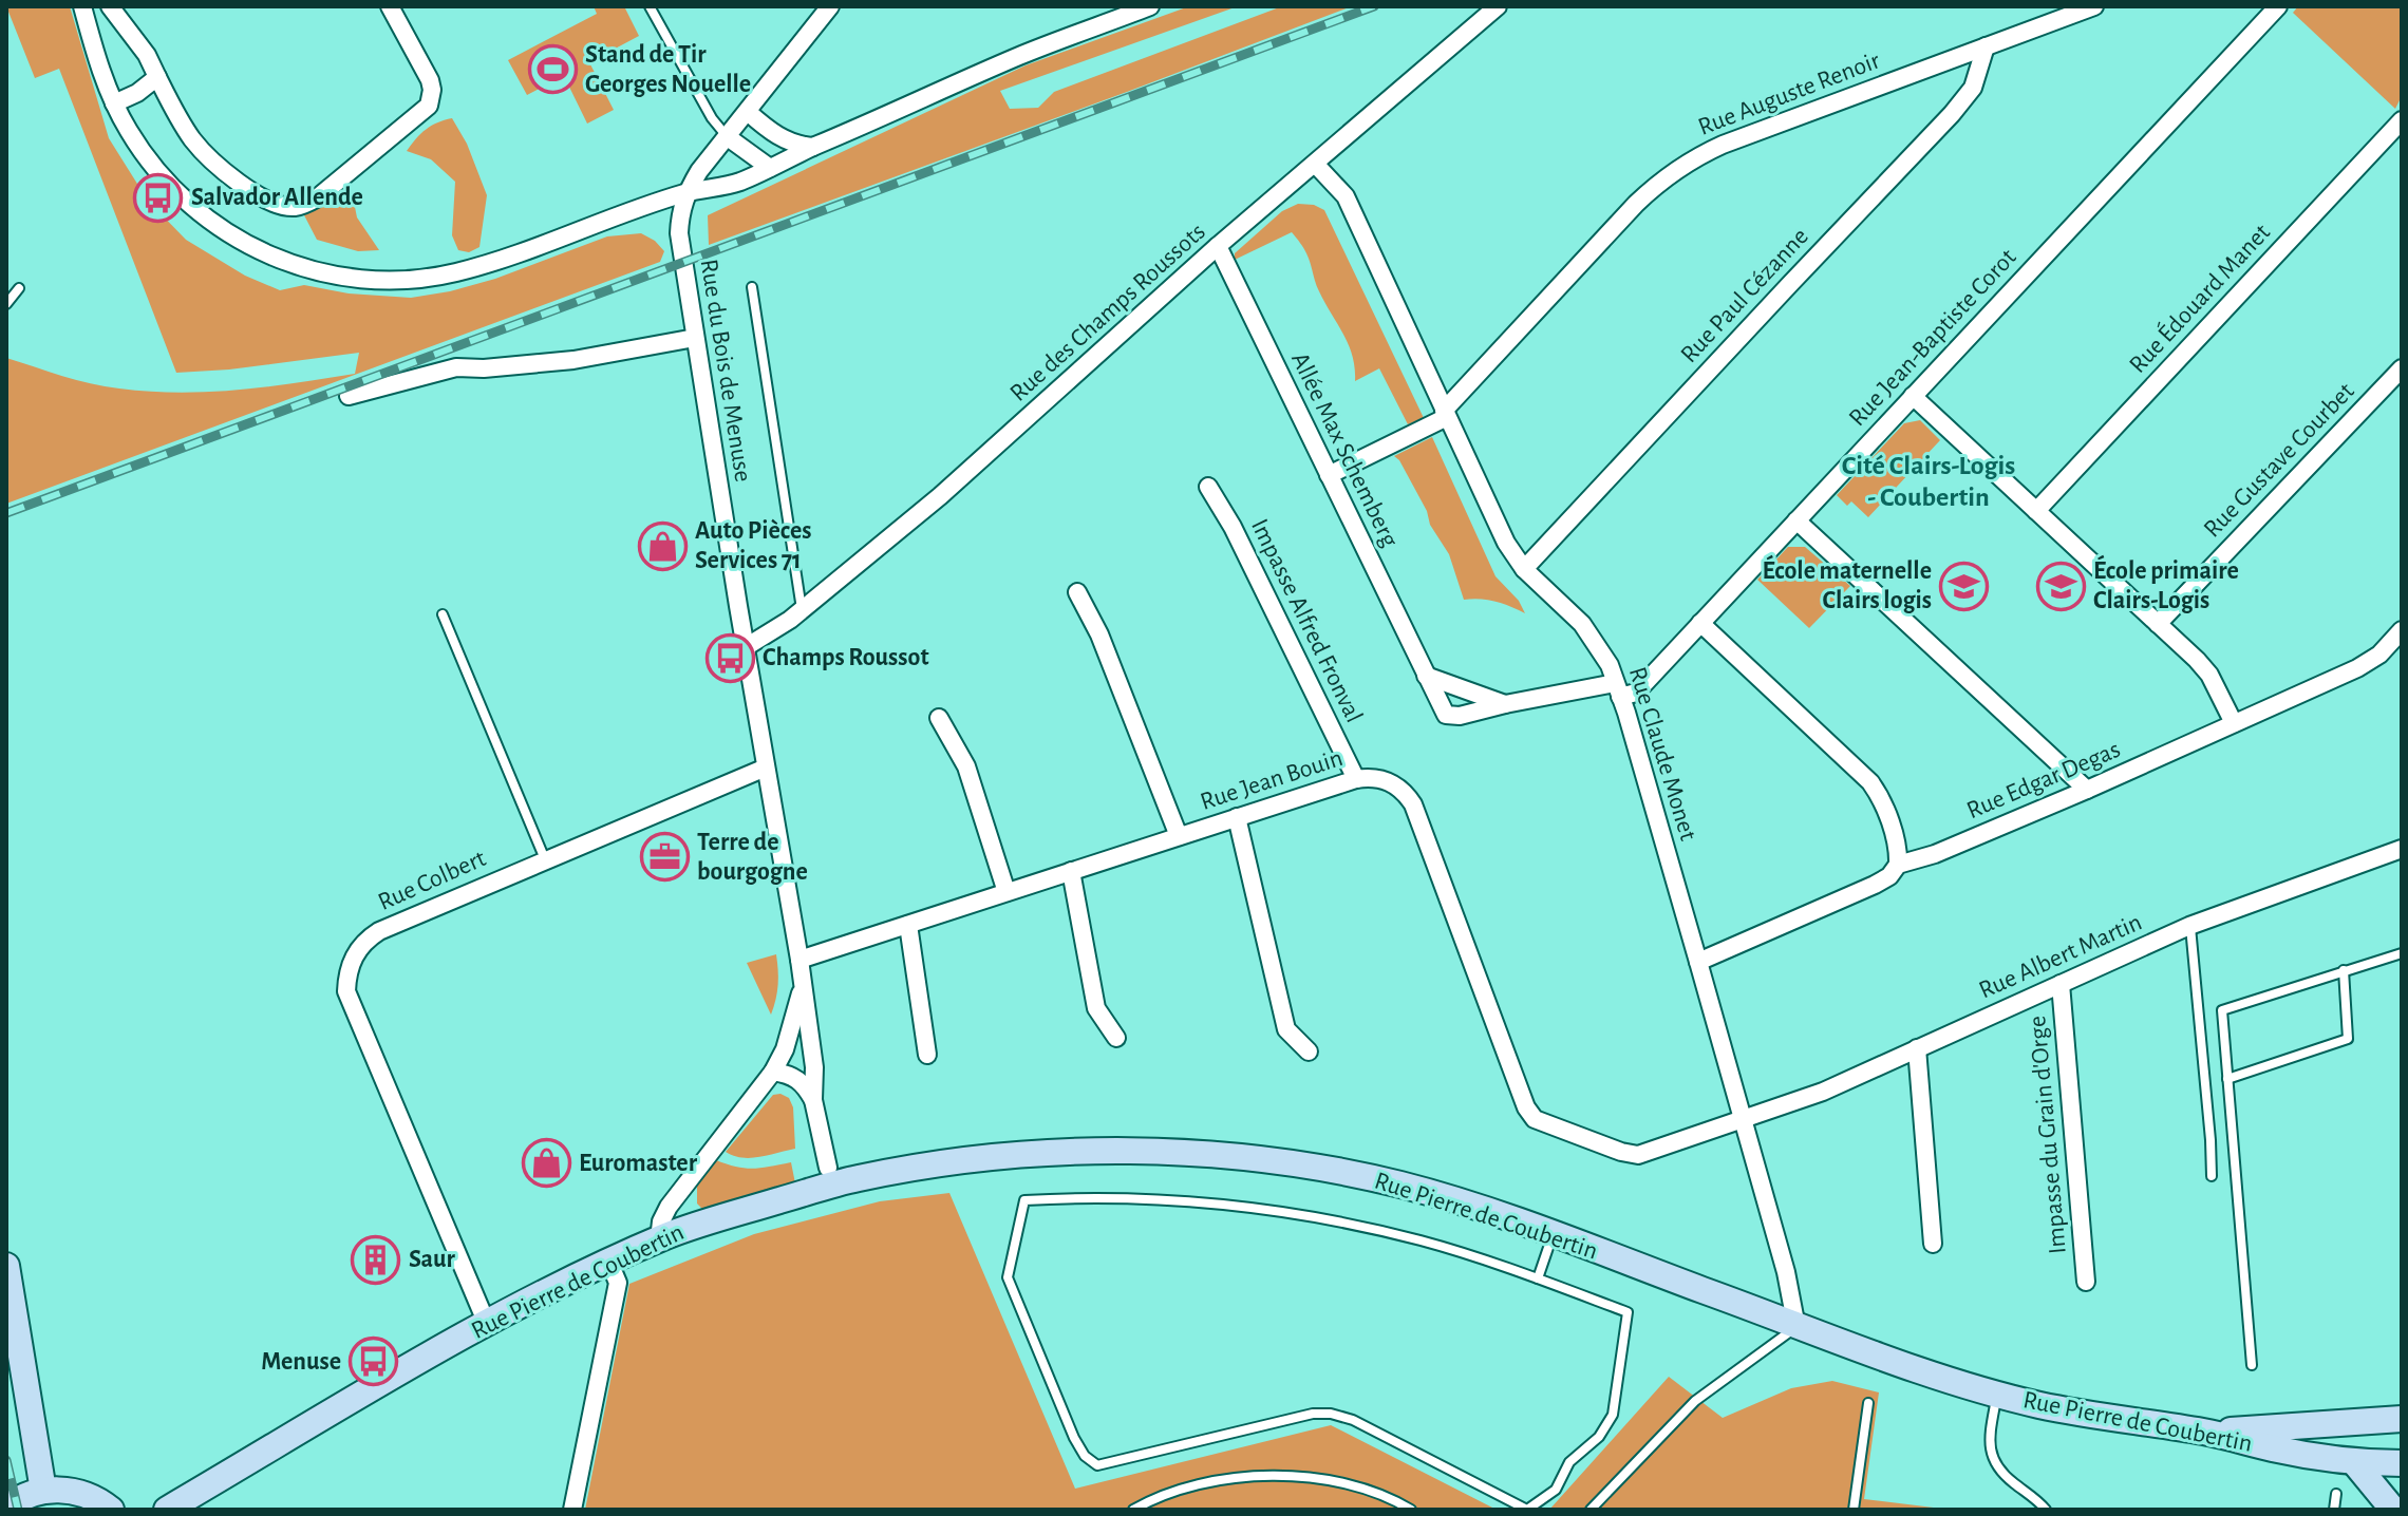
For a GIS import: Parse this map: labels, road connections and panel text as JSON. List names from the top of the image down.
{
  "streets": {
    "main road": ["Rue Pierre de Coubertin"],
    "street": [
      "Rue Auguste Renoir",
      "Rue Paul Cézanne",
      "Rue Édouard Manet",
      "Rue des Champs Roussots",
      "Rue Jean-Baptiste Corot",
      "Rue du Bois de Menuse",
      "Allée Max Schemberg",
      "Rue Gustave Courbet",
      "Impasse Alfred Fronval",
      "Rue Claude Monet",
      "Rue Jean Bouin",
      "Rue Edgar Degas",
      "Rue Colbert",
      "Rue Albert Martin",
      "Impasse du Grain d'Orge"
    ]
  },
  "crossings": [
    ["Rue Auguste Renoir", "Rue Paul Cézanne"],
    ["Rue Auguste Renoir", "Rue Claude Monet"],
    ["Rue Paul Cézanne", "Rue Claude Monet"],
    ["Rue des Champs Roussots", "Rue du Bois de Menuse"],
    ["Rue des Champs Roussots", "Allée Max Schemberg"],
    ["Rue des Champs Roussots", "Rue Claude Monet"],
    ["Rue Jean-Baptiste Corot", "Allée Max Schemberg"],
    ["Rue Jean-Baptiste Corot", "Rue Claude Monet"],
    ["Rue du Bois de Menuse", "Rue Jean Bouin"],
    ["Rue du Bois de Menuse", "Rue Colbert"],
    ["Rue du Bois de Menuse", "Rue Pierre de Coubertin"],
    ["Allée Max Schemberg", "Rue Claude Monet"],
    ["Impasse Alfred Fronval", "Rue Jean Bouin"],
    ["Rue Claude Monet", "Rue Jean Bouin"],
    ["Rue Claude Monet", "Rue Edgar Degas"],
    ["Rue Claude Monet", "Rue Albert Martin"],
    ["Rue Claude Monet", "Rue Pierre de Coubertin"],
    ["Rue Jean Bouin", "Rue Albert Martin"],
    ["Rue Colbert", "Rue Pierre de Coubertin"],
    ["Rue Albert Martin", "Impasse du Grain d'Orge"]
  ],
  "districts": ["Cité Clairs-Logis - Coubertin"],
  "places": {
    "sports": ["Stand de Tir Georges Nouelle"],
    "bus stop": ["Salvador Allende", "Champs Roussot", "Menuse"],
    "shop": ["Auto Pièces Services 71", "Euromaster"],
    "school or university": ["École maternelle Clairs logis", "École primaire Clairs-Logis"],
    "office": ["Terre de bourgogne"],
    "building": ["Saur"]
  }
}
